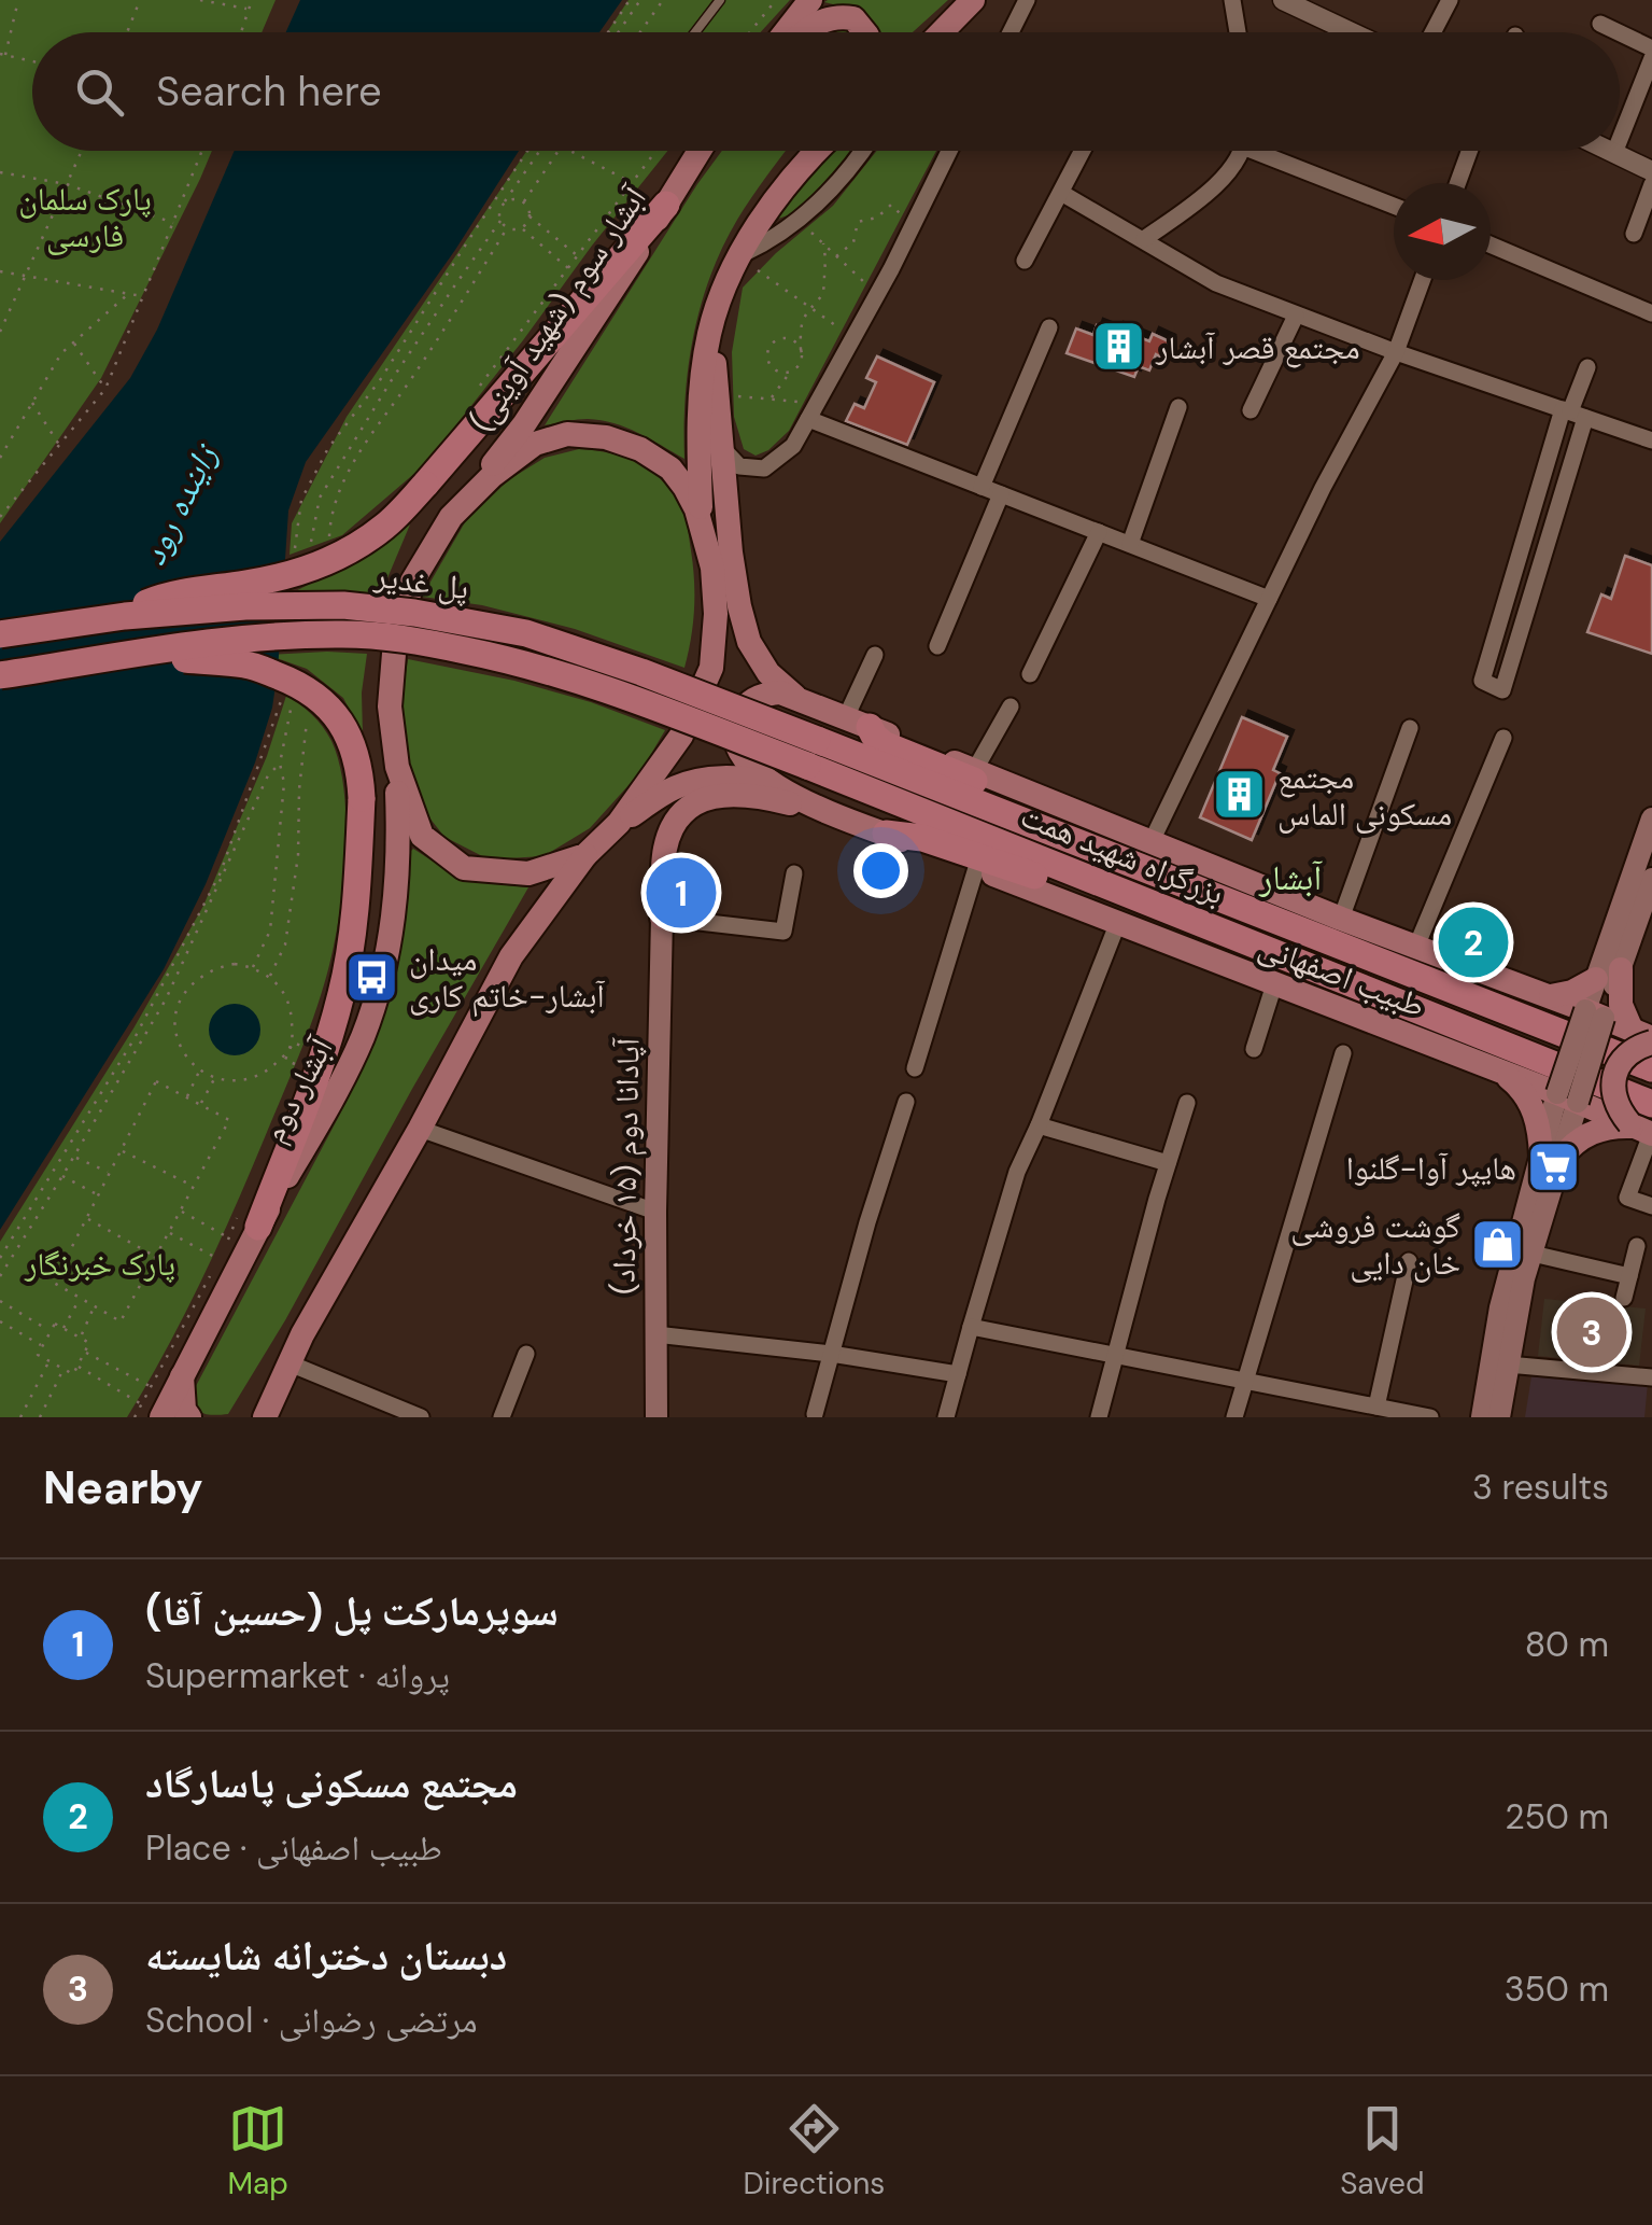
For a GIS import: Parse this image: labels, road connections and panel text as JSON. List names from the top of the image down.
{
  "streets": {
    "highway": ["پل غدیر", "بزرگراه شهید همت"],
    "main road": [
      "آبشار سوم (شهید آوینی)",
      "طبیب اصفهانی",
      "آبشار دوم",
      "آپادانا دوم (۱۵ خرداد)"
    ]
  },
  "crossings": [
    ["آبشار سوم (شهید آوینی)", "آبشار دوم"],
    ["پل غدیر", "بزرگراه شهید همت"],
    ["بزرگراه شهید همت", "طبیب اصفهانی"]
  ],
  "districts": ["آبشار"],
  "water": ["زاینده رود"],
  "parks": ["پارک سلمان فارسی", "پارک خبرنگار"],
  "places": {
    "building": ["مجتمع قصر آبشار", "مجتمع مسکونی الماس"],
    "bus stop": ["میدان آبشار-خاتم کاری"],
    "supermarket": ["هایپر آوا-گلنوا"],
    "shop": ["گوشت فروشی خان دایی"]
  },
  "north": "left",
  "page": {
    "search": "Search here",
    "pins": ["1", "2", "3"],
    "heading": ["Nearby", "3 results"],
    "list": [
      {
        "mark": "1",
        "name": "سوپرمارکت پل (حسین آقا)",
        "note": "Supermarket · پروانه",
        "value": "80 m"
      },
      {
        "mark": "2",
        "name": "مجتمع مسکونی پاسارگاد",
        "note": "Place · طبیب اصفهانی",
        "value": "250 m"
      },
      {
        "mark": "3",
        "name": "دبستان دخترانه شایسته",
        "note": "School · مرتضی رضوانی",
        "value": "350 m"
      }
    ],
    "nav": ["Map", "Directions", "Saved"]
  }
}
